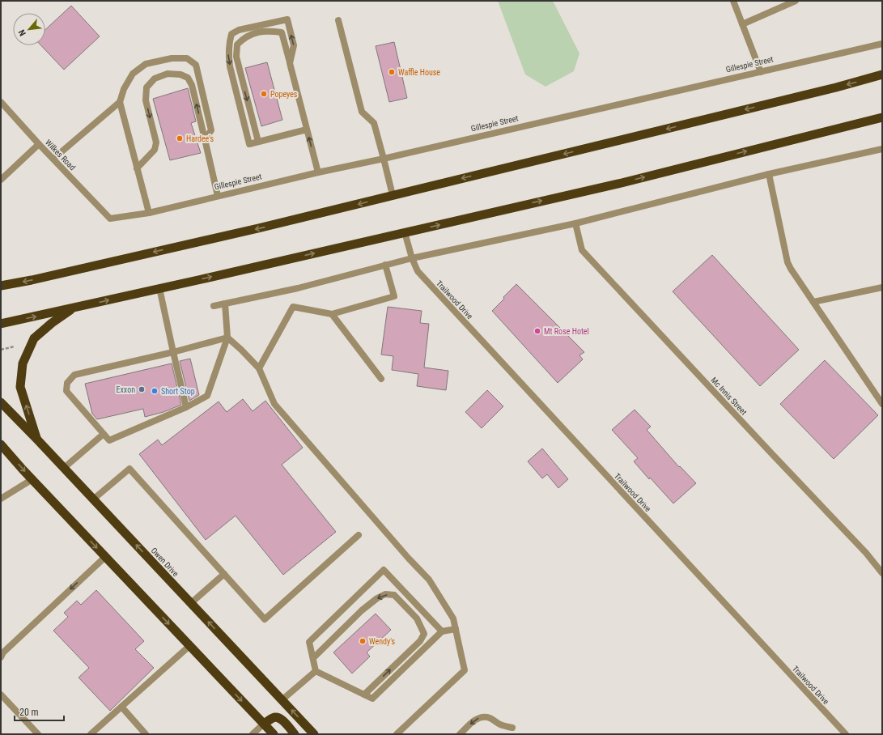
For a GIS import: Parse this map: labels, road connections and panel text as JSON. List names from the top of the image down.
{
  "streets": {
    "highway": ["Owen Drive"],
    "street": [
      "Gillespie Street",
      "Wilkes Road",
      "Trailwood Drive",
      "Mc Innis Street"
    ]
  },
  "crossings": [
    ["Gillespie Street", "Wilkes Road"]
  ],
  "places": [
    "Waffle House",
    "Popeyes",
    "Hardee's",
    "Mt Rose Hotel",
    "Exxon",
    "Short Stop",
    "Wendy's"
  ],
  "scale_bar": "20 m",
  "north": "bottom left"
}
